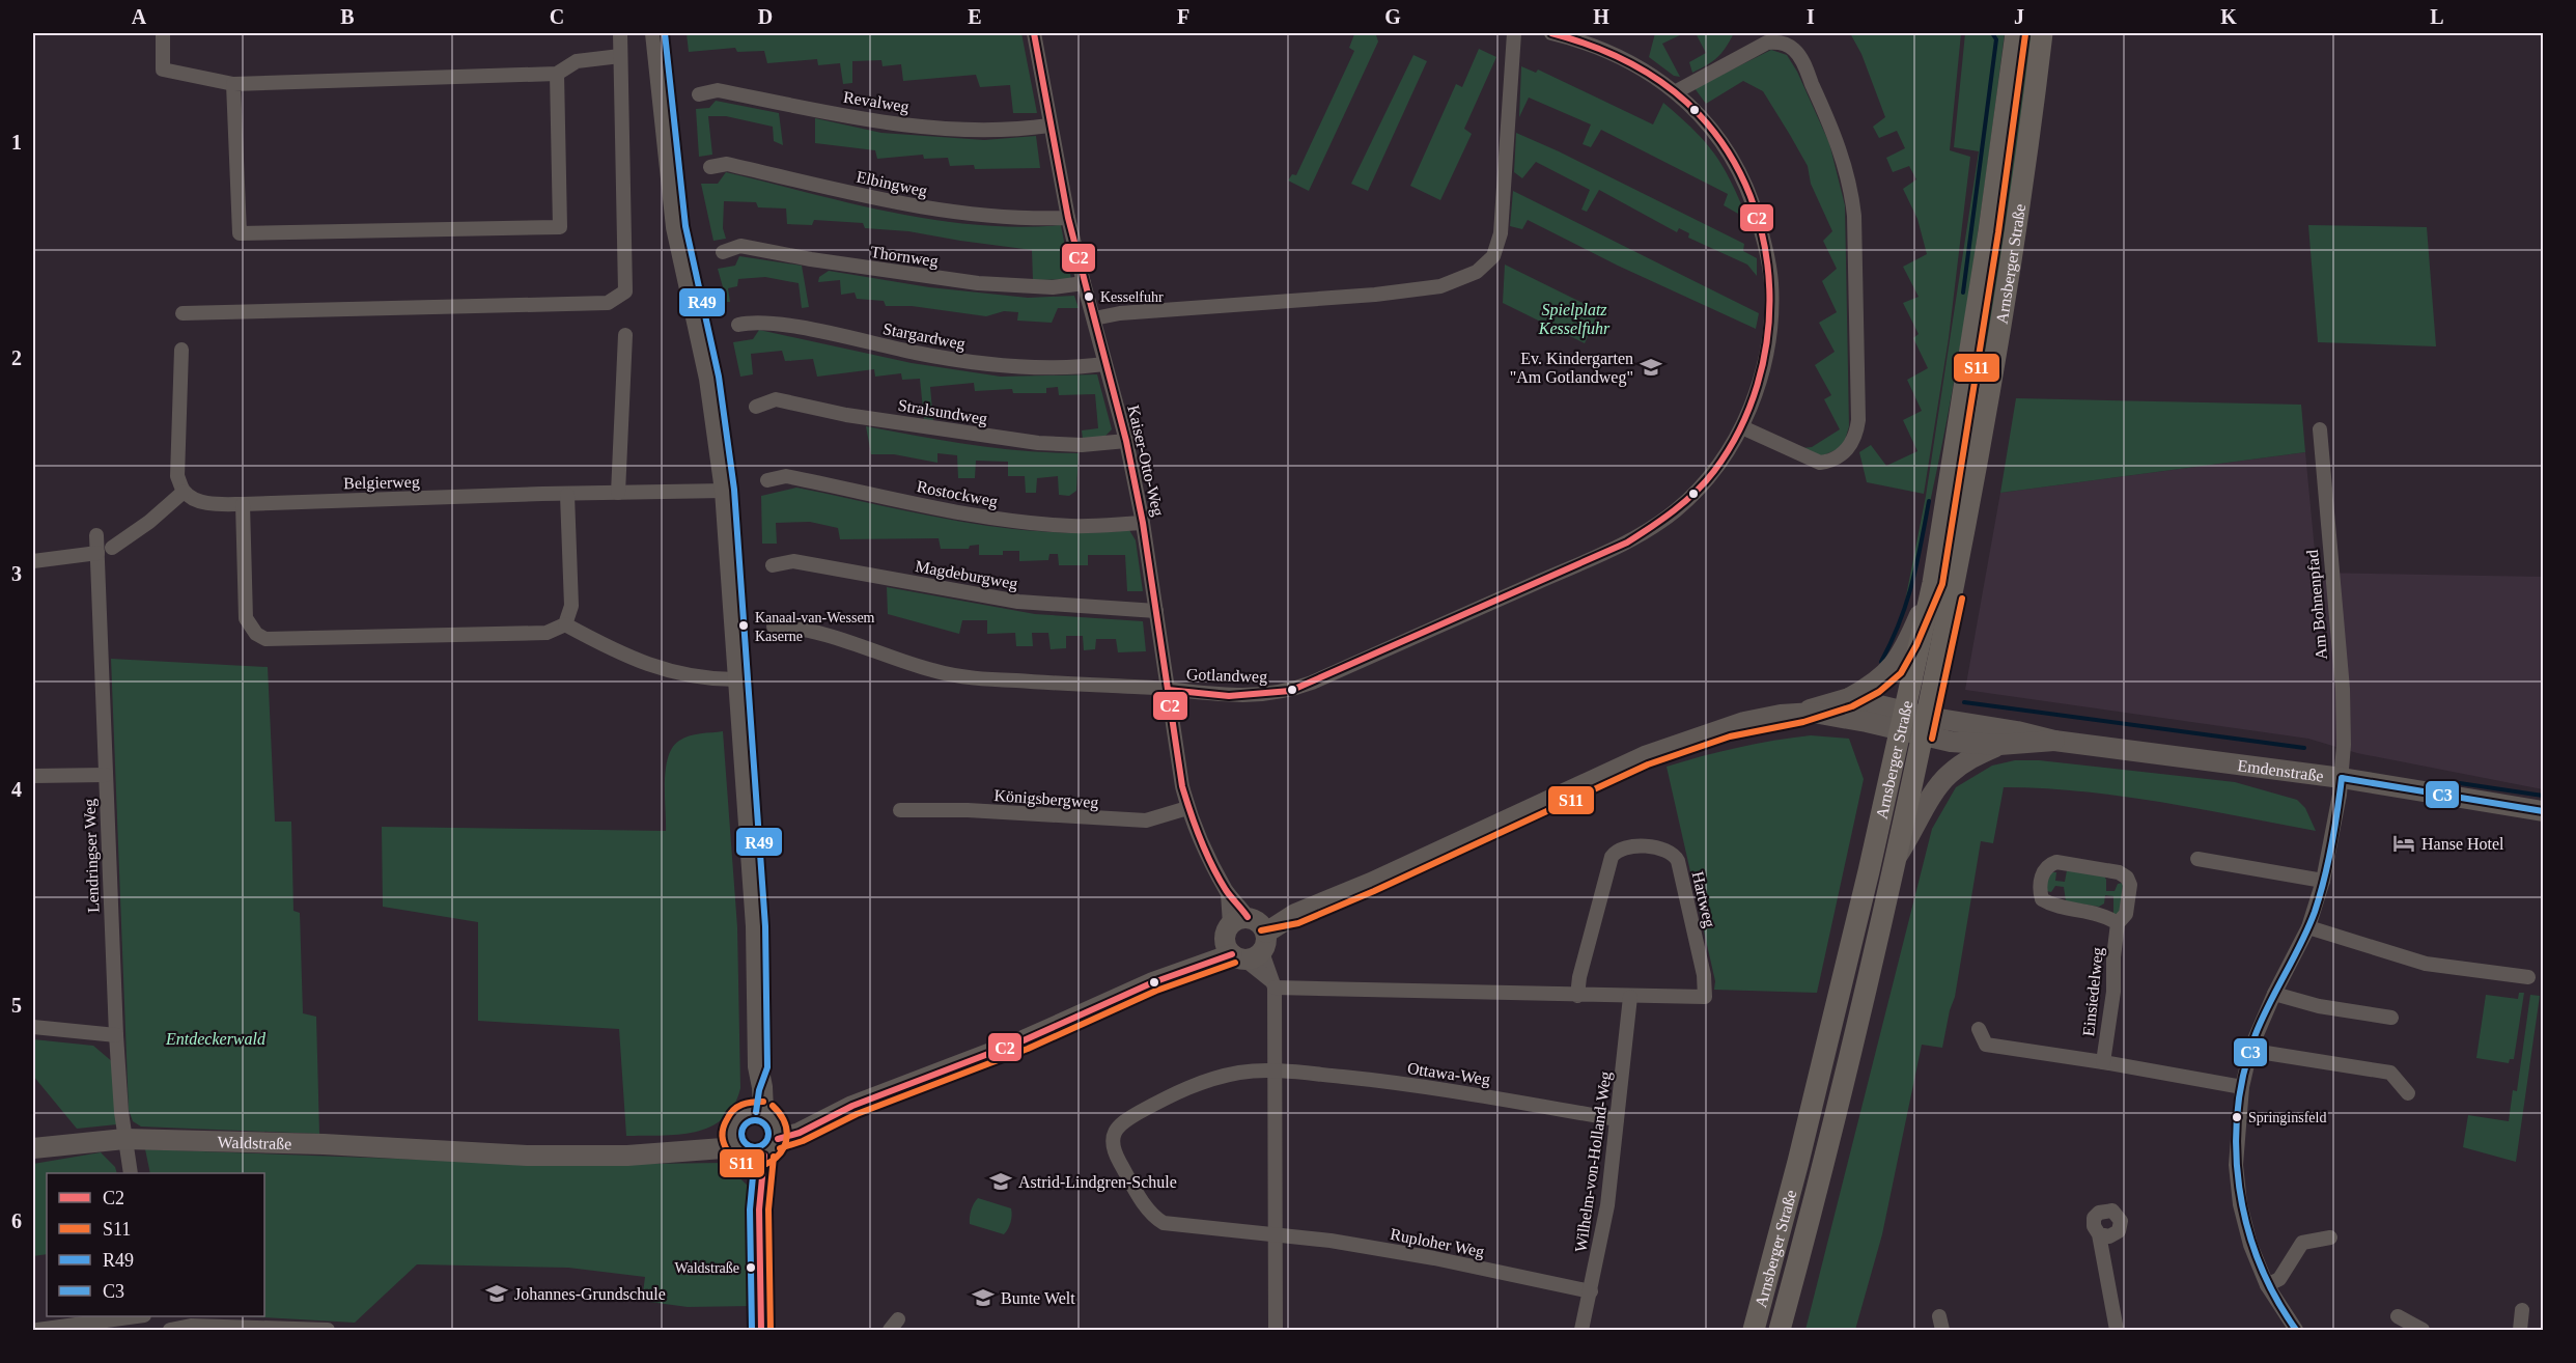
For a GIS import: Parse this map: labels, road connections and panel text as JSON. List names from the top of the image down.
{
  "streets": {
    "main road": ["Arnsberger Straße", "Emdenstraße", "Waldstraße"],
    "street": [
      "Revalweg",
      "Elbingweg",
      "Thornweg",
      "Stargardweg",
      "Stralsundweg",
      "Kaiser-Otto-Weg",
      "Belgierweg",
      "Rostockweg",
      "Magdeburgweg",
      "Am Bohnenpfad",
      "Gotlandweg",
      "Königsbergweg",
      "Lendringser Weg",
      "Hartweg",
      "Einsiedelweg",
      "Ottawa-Weg",
      "Wilhelm-von-Holland-Weg",
      "Ruploher Weg"
    ]
  },
  "crossings": [
    ["Revalweg", "Kaiser-Otto-Weg"],
    ["Elbingweg", "Kaiser-Otto-Weg"],
    ["Thornweg", "Kaiser-Otto-Weg"],
    ["Arnsberger Straße", "Emdenstraße"],
    ["Stargardweg", "Kaiser-Otto-Weg"],
    ["Stralsundweg", "Kaiser-Otto-Weg"],
    ["Kaiser-Otto-Weg", "Rostockweg"],
    ["Kaiser-Otto-Weg", "Magdeburgweg"],
    ["Kaiser-Otto-Weg", "Gotlandweg"],
    ["Kaiser-Otto-Weg", "Königsbergweg"],
    ["Kaiser-Otto-Weg", "Hartweg"],
    ["Am Bohnenpfad", "Emdenstraße"],
    ["Lendringser Weg", "Waldstraße"],
    ["Hartweg", "Wilhelm-von-Holland-Weg"],
    ["Ottawa-Weg", "Wilhelm-von-Holland-Weg"],
    ["Ottawa-Weg", "Ruploher Weg"],
    ["Wilhelm-von-Holland-Weg", "Ruploher Weg"]
  ],
  "parks": ["Spielplatz Kesselfuhr", "Entdeckerwald"],
  "places": {
    "other": [
      "Kesselfuhr",
      "Kanaal-van-Wessem Kaserne",
      "Springinsfeld",
      "Waldstraße"
    ],
    "school or university": [
      "Ev. Kindergarten \"Am Gotlandweg\"",
      "Astrid-Lindgren-Schule",
      "Johannes-Grundschule",
      "Bunte Welt"
    ],
    "hotel": ["Hanse Hotel"]
  },
  "lines": [
    "transit line C2",
    "transit line R49",
    "transit line S11",
    "transit line C3"
  ],
  "legend": [
    "C2",
    "S11",
    "R49",
    "C3"
  ],
  "grid": {
    "columns": [
      "A",
      "B",
      "C",
      "D",
      "E",
      "F",
      "G",
      "H",
      "I",
      "J",
      "K",
      "L"
    ],
    "rows": [
      "1",
      "2",
      "3",
      "4",
      "5",
      "6"
    ]
  }
}
